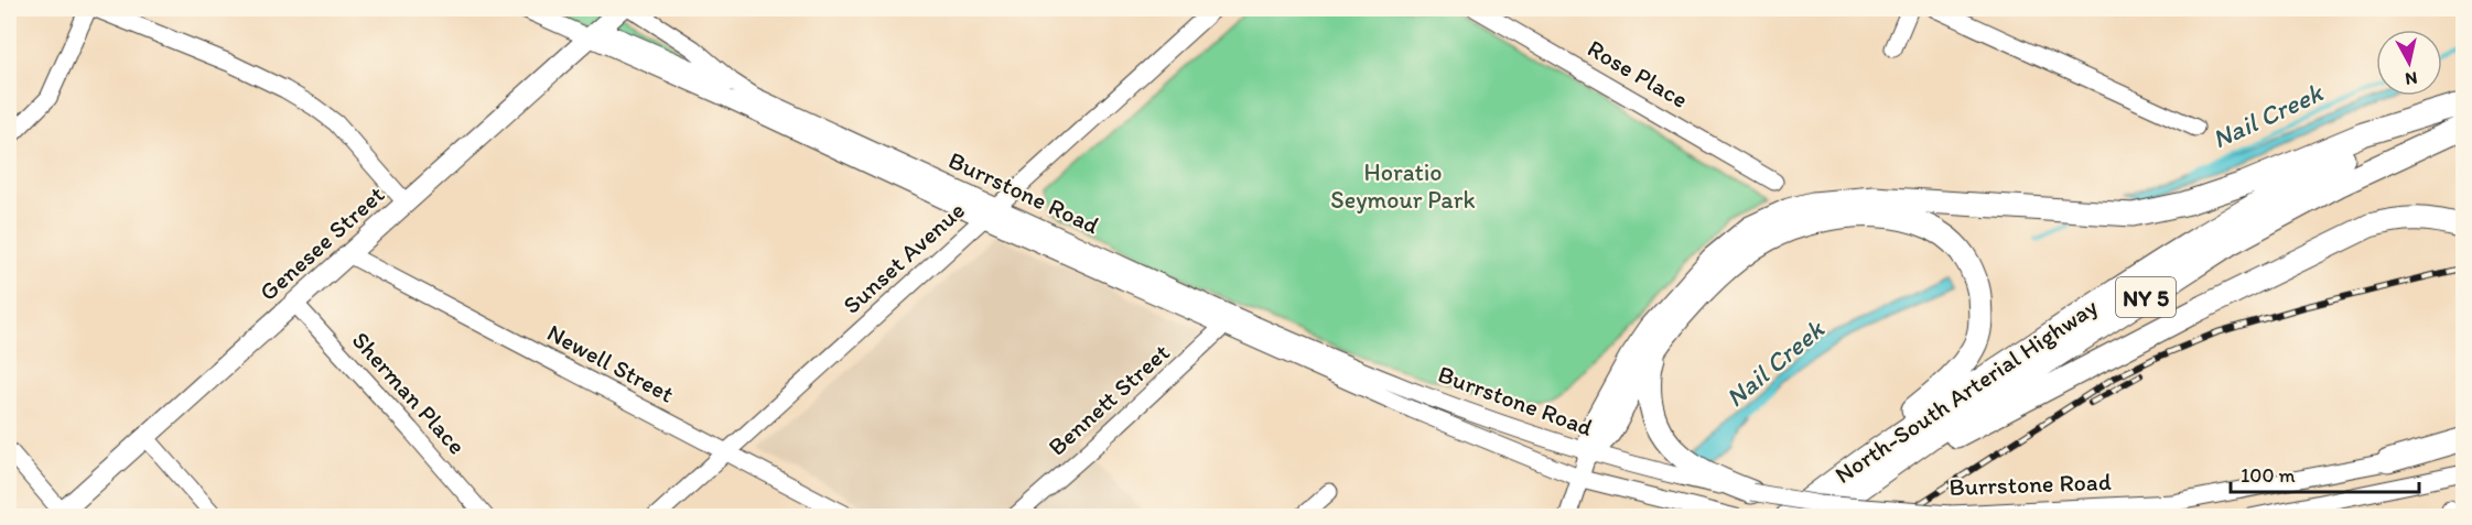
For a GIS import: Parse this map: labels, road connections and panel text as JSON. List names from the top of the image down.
{
  "streets": {
    "highway": ["NY 5", "North-South Arterial Highway"],
    "main road": ["Genesee Street"],
    "street": [
      "Rose Place",
      "Burrstone Road",
      "Sunset Avenue",
      "Newell Street",
      "Sherman Place",
      "Bennett Street"
    ]
  },
  "crossings": [
    ["Burrstone Road", "Genesee Street"],
    ["Burrstone Road", "Sunset Avenue"],
    ["Burrstone Road", "Bennett Street"],
    ["Genesee Street", "Newell Street"],
    ["Genesee Street", "Sherman Place"],
    ["Sunset Avenue", "Newell Street"]
  ],
  "water": ["Nail Creek"],
  "parks": ["Horatio Seymour Park"],
  "scale_bar": "100 m",
  "north": "bottom"
}
